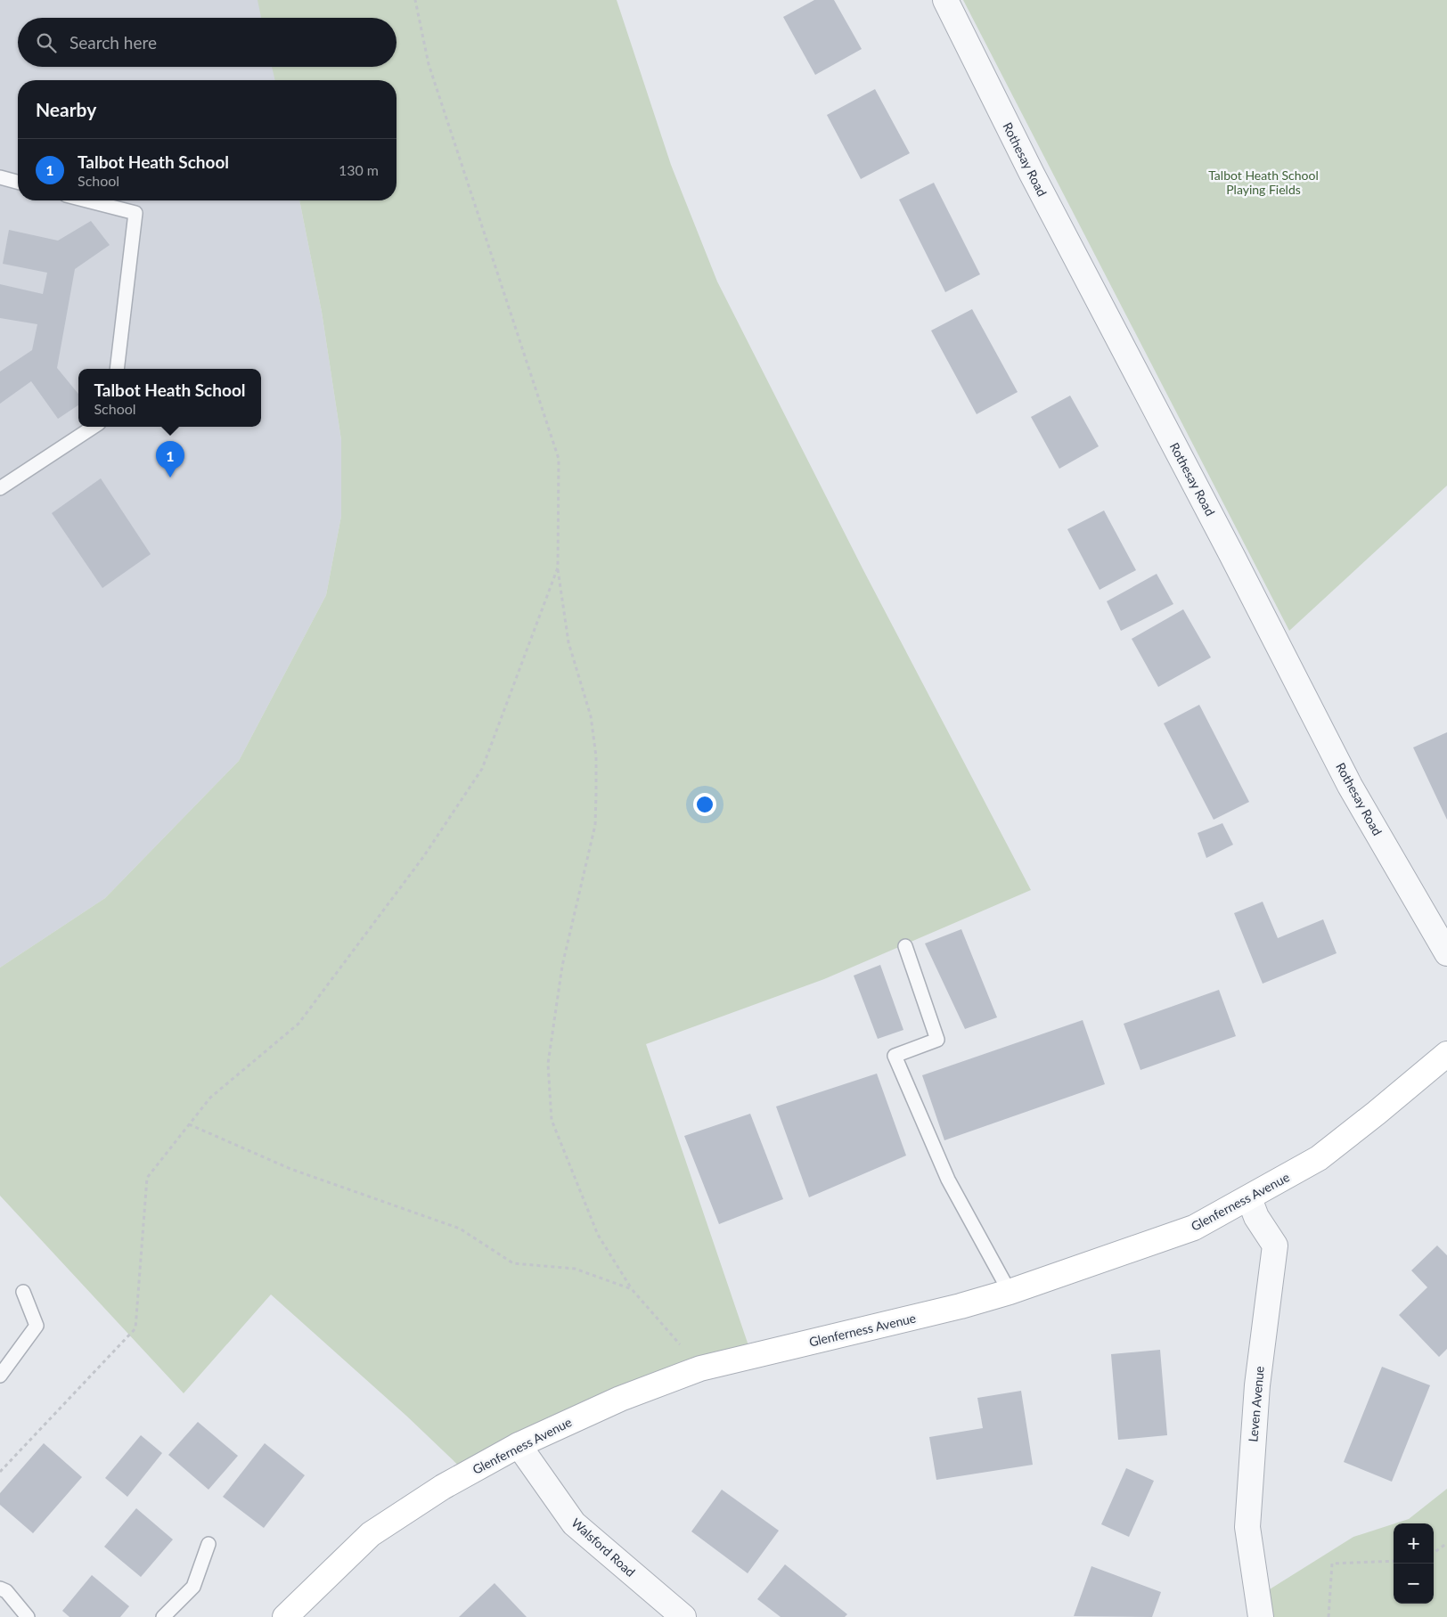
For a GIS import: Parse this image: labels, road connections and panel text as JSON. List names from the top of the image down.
{
  "streets": {
    "street": [
      "Rothesay Road",
      "Glenferness Avenue",
      "Leven Avenue",
      "Walsford Road"
    ]
  },
  "crossings": [
    ["Glenferness Avenue", "Leven Avenue"],
    ["Glenferness Avenue", "Walsford Road"]
  ],
  "parks": ["Talbot Heath School Playing Fields"],
  "page": {
    "search": "Search here",
    "heading": "Nearby",
    "list": [
      {
        "mark": "1",
        "name": "Talbot Heath School",
        "note": "School",
        "value": "130 m"
      }
    ],
    "popup": ["Talbot Heath School", "School"],
    "pins": "1",
    "map_buttons": ["+", "−"]
  }
}
